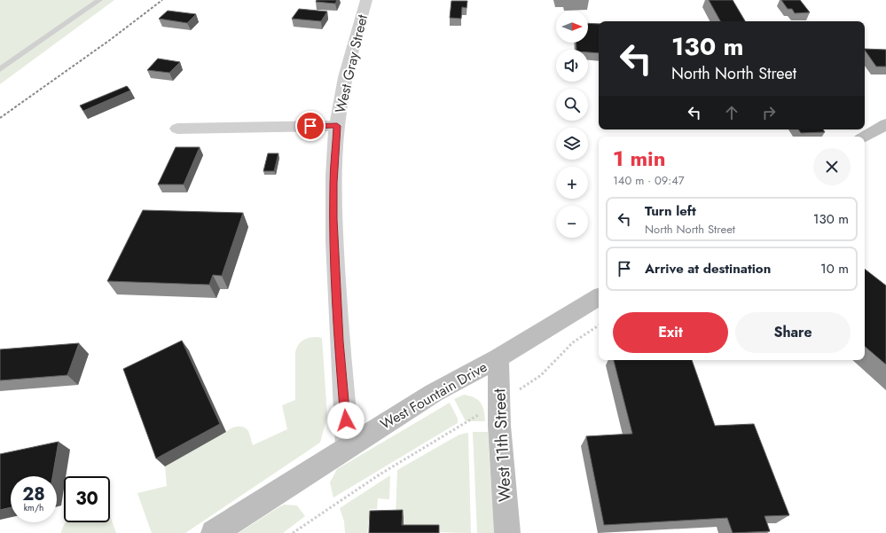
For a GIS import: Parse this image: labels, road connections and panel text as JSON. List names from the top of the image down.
{
  "streets": {
    "street": ["West Gray Street", "West Fountain Drive", "West 11th Street"]
  },
  "crossings": [
    ["West Gray Street", "West Fountain Drive"],
    ["West Fountain Drive", "West 11th Street"]
  ],
  "north": "right",
  "page": {
    "map_buttons": ["+", "−"],
    "turn": ["130 m", "North North Street"],
    "heading": ["1 min", "140 m · 09:47"],
    "list": [
      {
        "name": "Turn left",
        "note": "North North Street",
        "value": "130 m"
      },
      {
        "name": "Arrive at destination",
        "value": "10 m"
      }
    ],
    "buttons": ["Exit", "Share"],
    "speed": "28 km/h",
    "limit": "30"
  }
}
